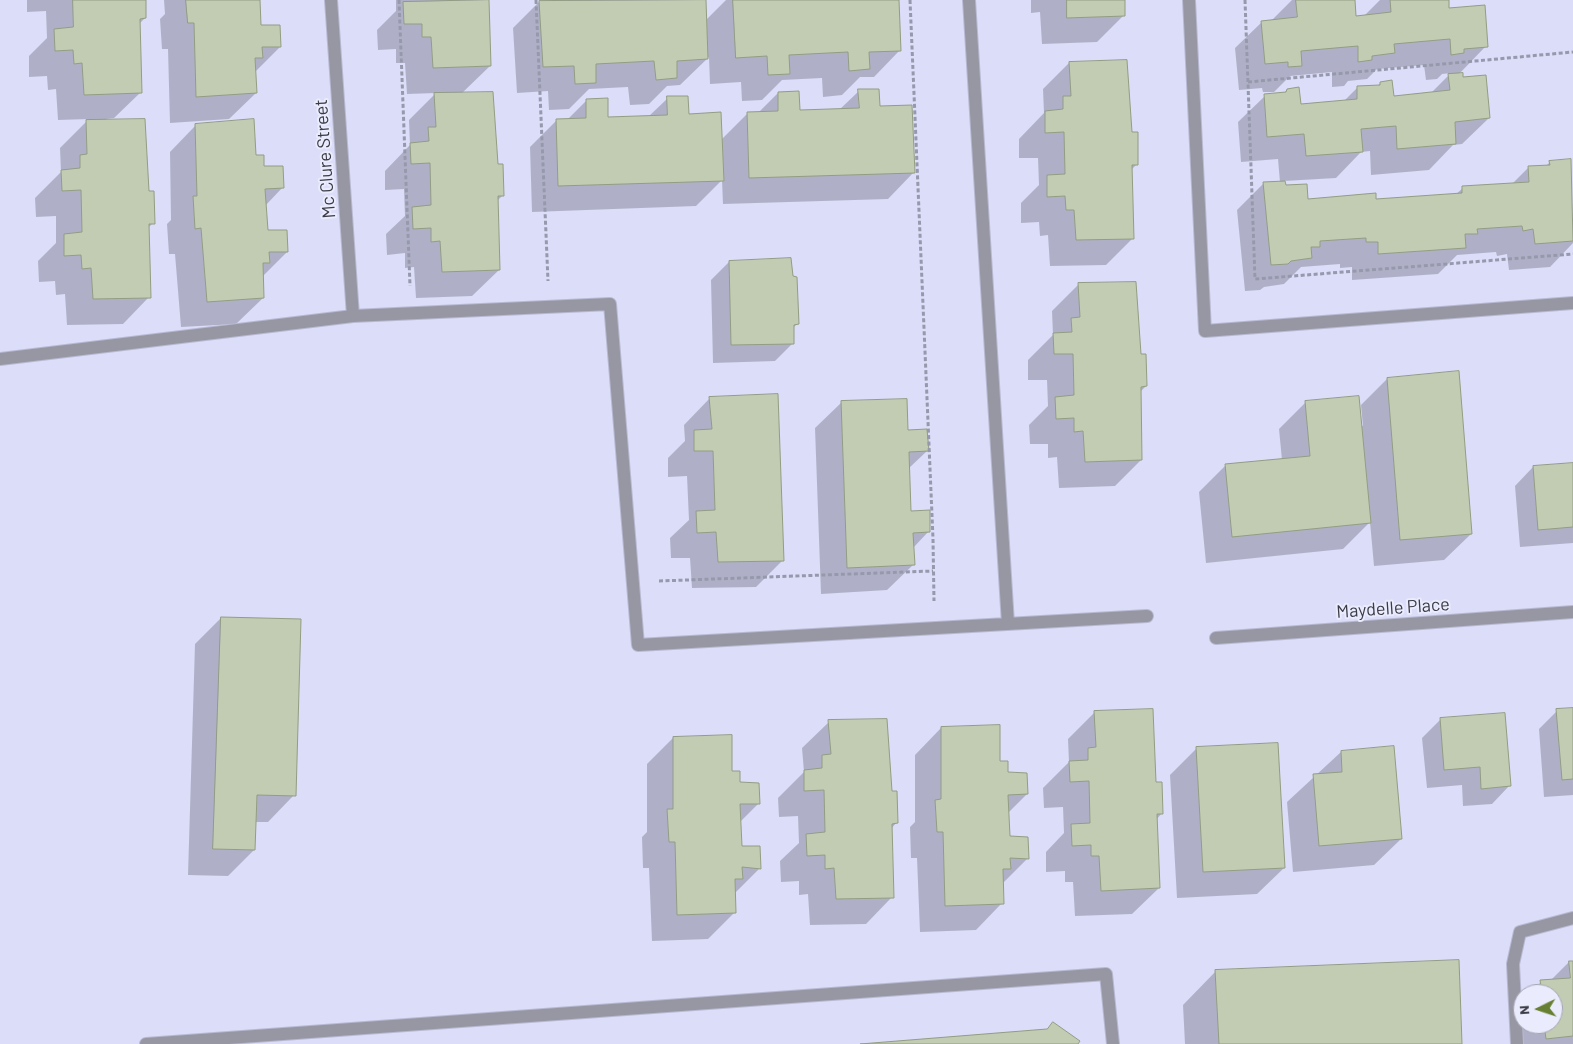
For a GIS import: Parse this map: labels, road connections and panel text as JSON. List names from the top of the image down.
{
  "streets": {
    "street": ["Mc Clure Street", "Maydelle Place"]
  },
  "north": "left"
}
